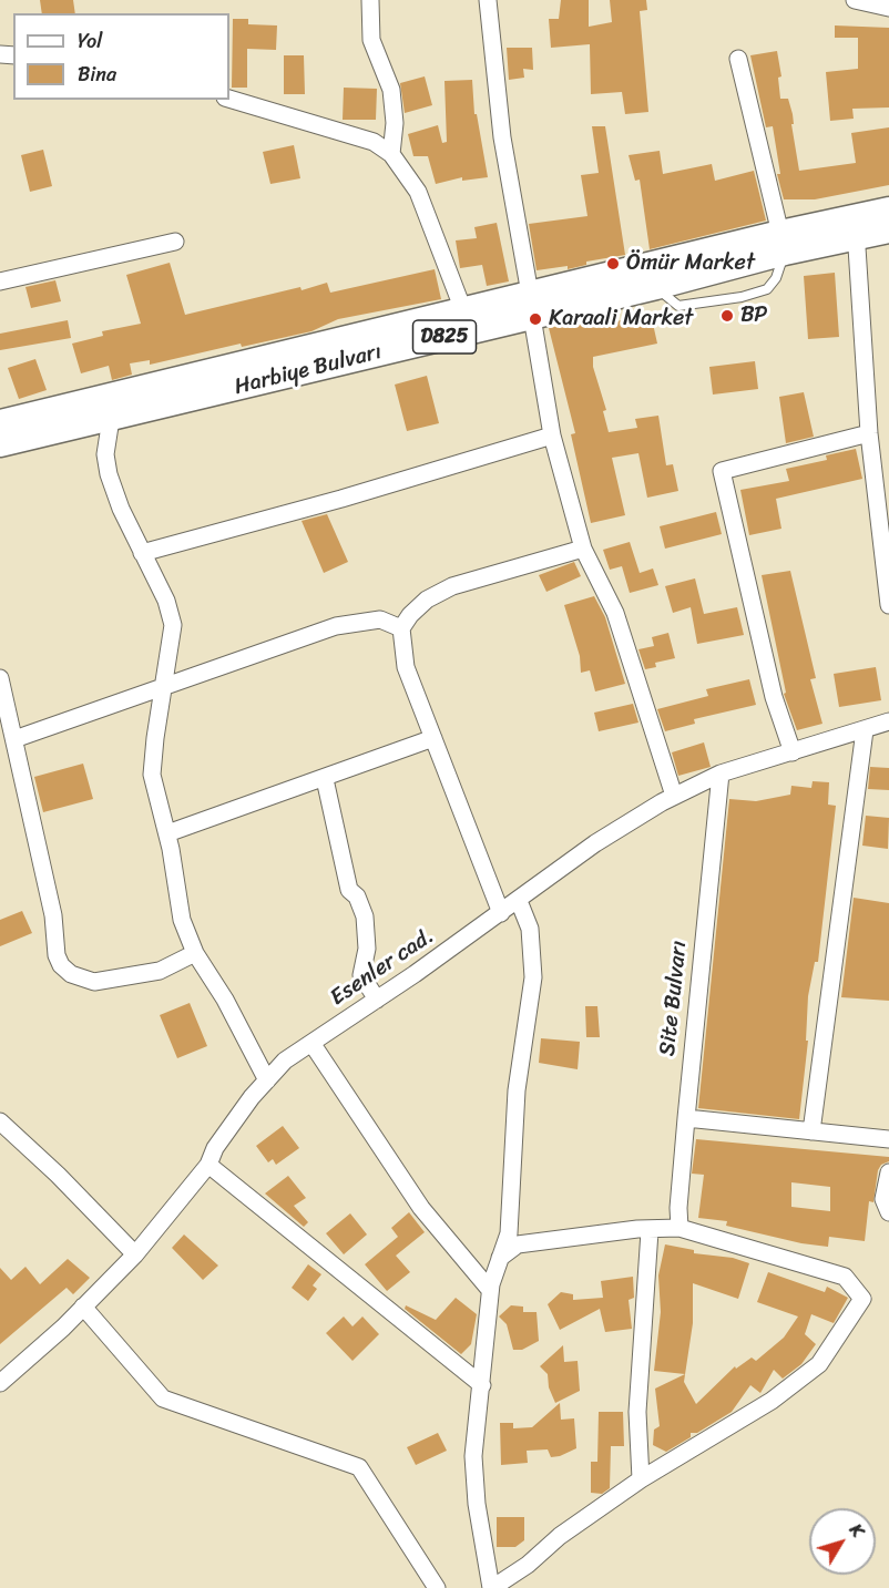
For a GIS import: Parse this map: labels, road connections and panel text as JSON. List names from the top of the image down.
{
  "streets": {
    "main road": ["D825", "Harbiye Bulvarı"],
    "street": ["Esenler cad.", "Site Bulvarı"]
  },
  "crossings": [
    ["Esenler cad.", "Site Bulvarı"]
  ],
  "places": ["Ömür Market", "BP", "Karaali Market"],
  "legend": ["Yol", "Bina"],
  "north": "top right"
}
